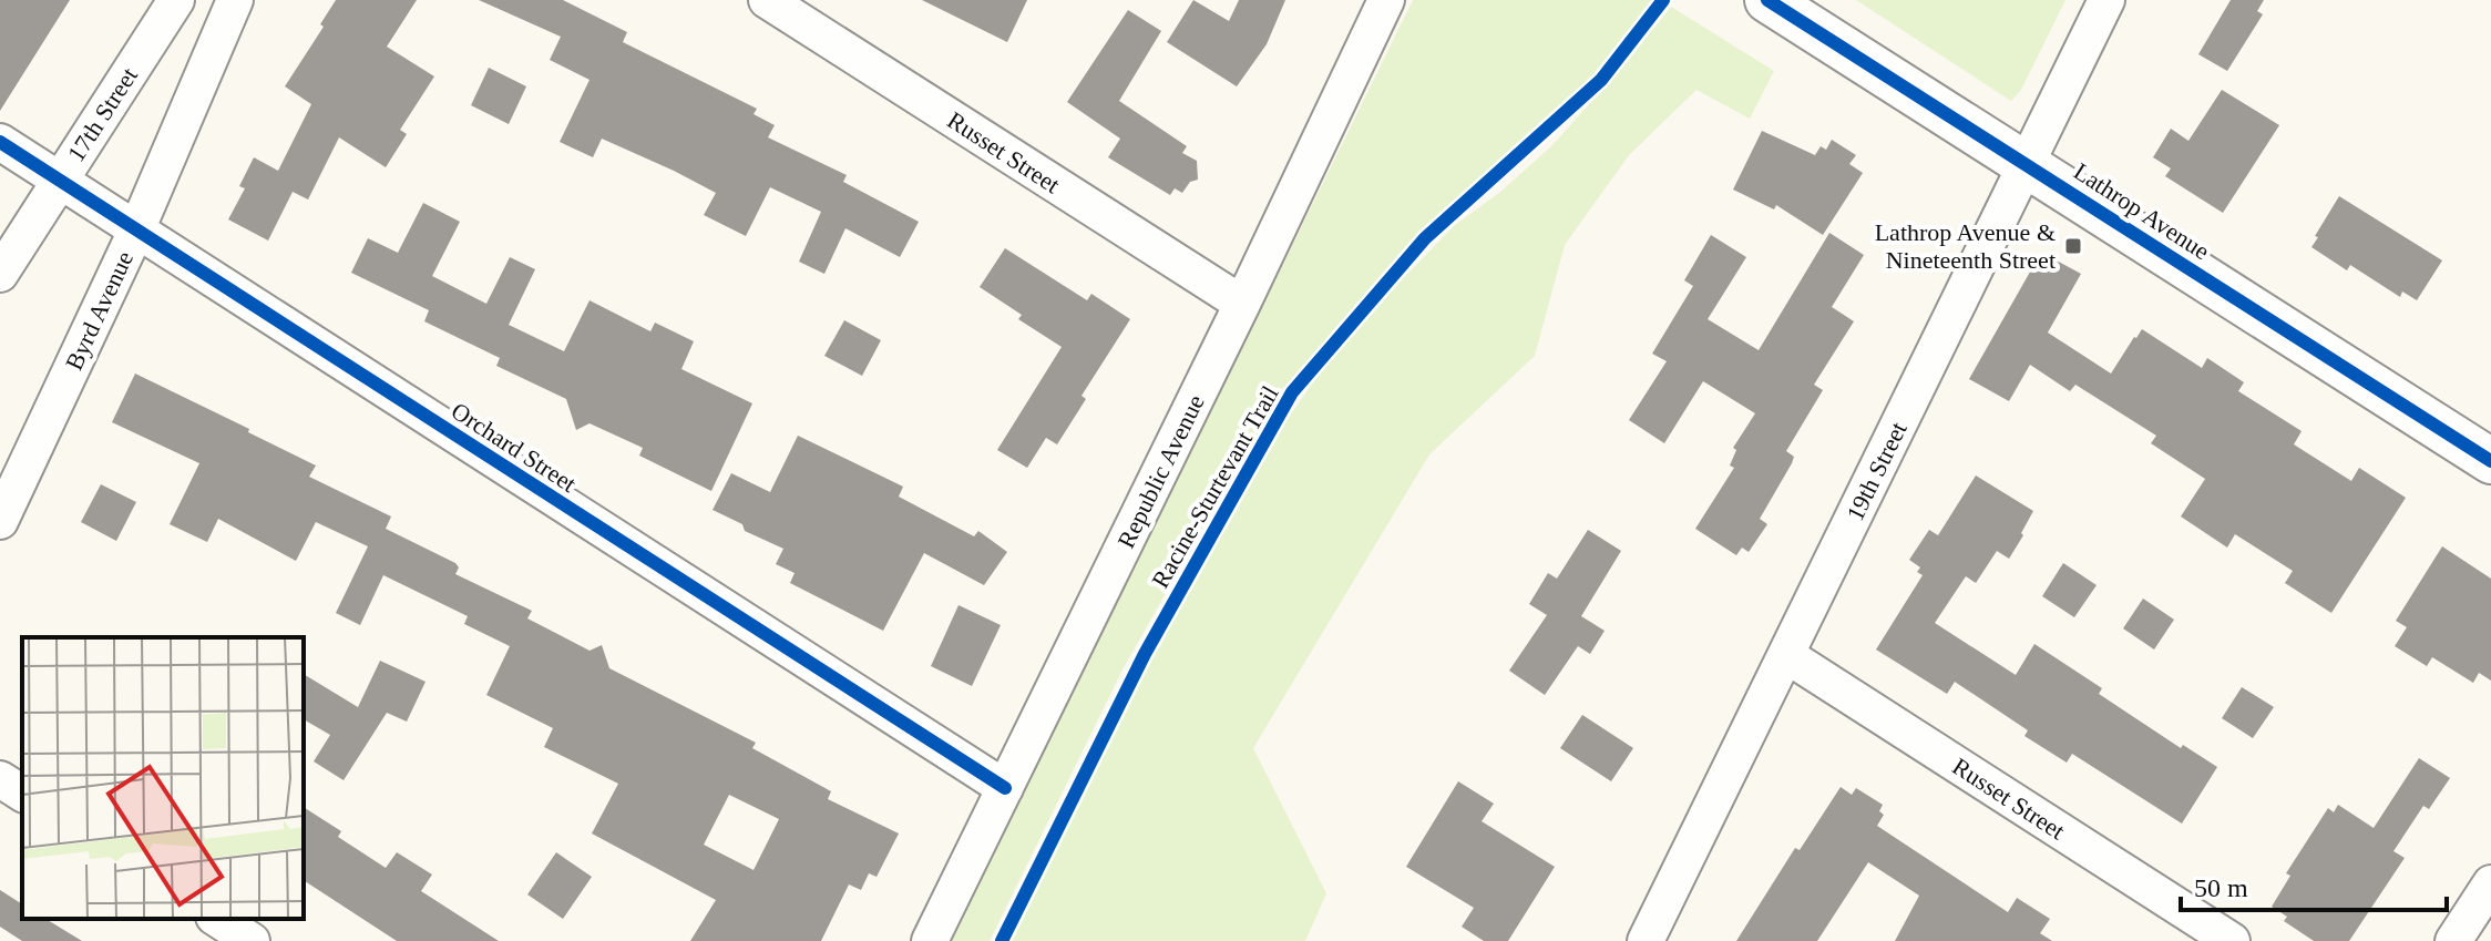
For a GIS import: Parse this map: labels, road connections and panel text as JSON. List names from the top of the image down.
{
  "streets": {
    "street": [
      "17th Street",
      "Russet Street",
      "Lathrop Avenue",
      "Byrd Avenue",
      "Orchard Street",
      "Republic Avenue",
      "19th Street"
    ],
    "cycle path": ["Racine-Sturtevant Trail"]
  },
  "crossings": [
    ["17th Street", "Orchard Street"],
    ["Russet Street", "Republic Avenue"],
    ["Russet Street", "19th Street"],
    ["Lathrop Avenue", "19th Street"],
    ["Byrd Avenue", "Orchard Street"],
    ["Orchard Street", "Republic Avenue"]
  ],
  "places": {
    "transit": ["Lathrop Avenue & Nineteenth Street"]
  },
  "scale_bar": "50 m"
}
